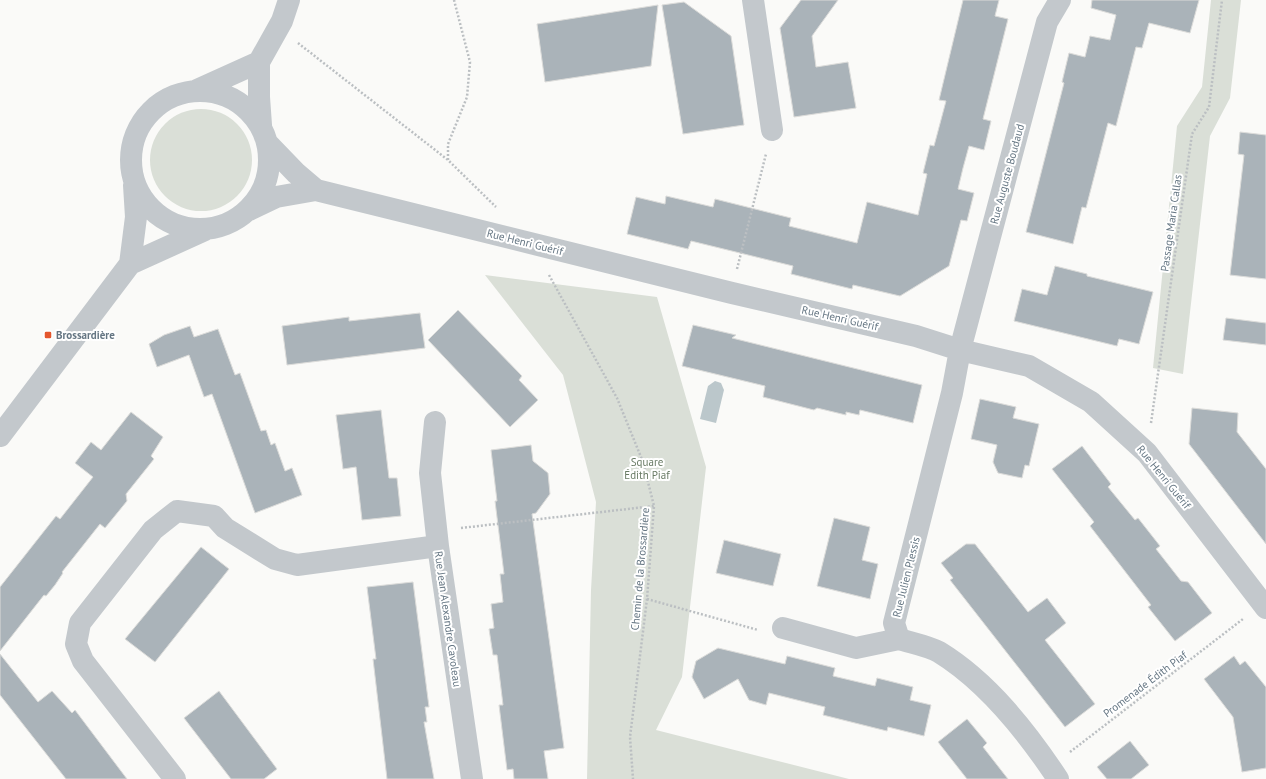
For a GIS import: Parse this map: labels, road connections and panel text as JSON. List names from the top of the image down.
{
  "streets": {
    "street": [
      "Rue Auguste Boudaud",
      "Rue Henri Guérif",
      "Rue Julien Plessis",
      "Rue Jean Alexandre Cavoleau"
    ],
    "path": ["Passage Maria Callas", "Chemin de la Brossardière", "Promenade Édith Piaf"]
  },
  "crossings": [
    ["Rue Auguste Boudaud", "Rue Henri Guérif"],
    ["Rue Auguste Boudaud", "Rue Julien Plessis"],
    ["Passage Maria Callas", "Rue Henri Guérif"],
    ["Rue Henri Guérif", "Chemin de la Brossardière"],
    ["Rue Henri Guérif", "Rue Julien Plessis"],
    ["Rue Henri Guérif", "Promenade Édith Piaf"]
  ],
  "parks": ["Square Édith Piaf"],
  "places": {
    "transit": ["Brossardière"]
  }
}
